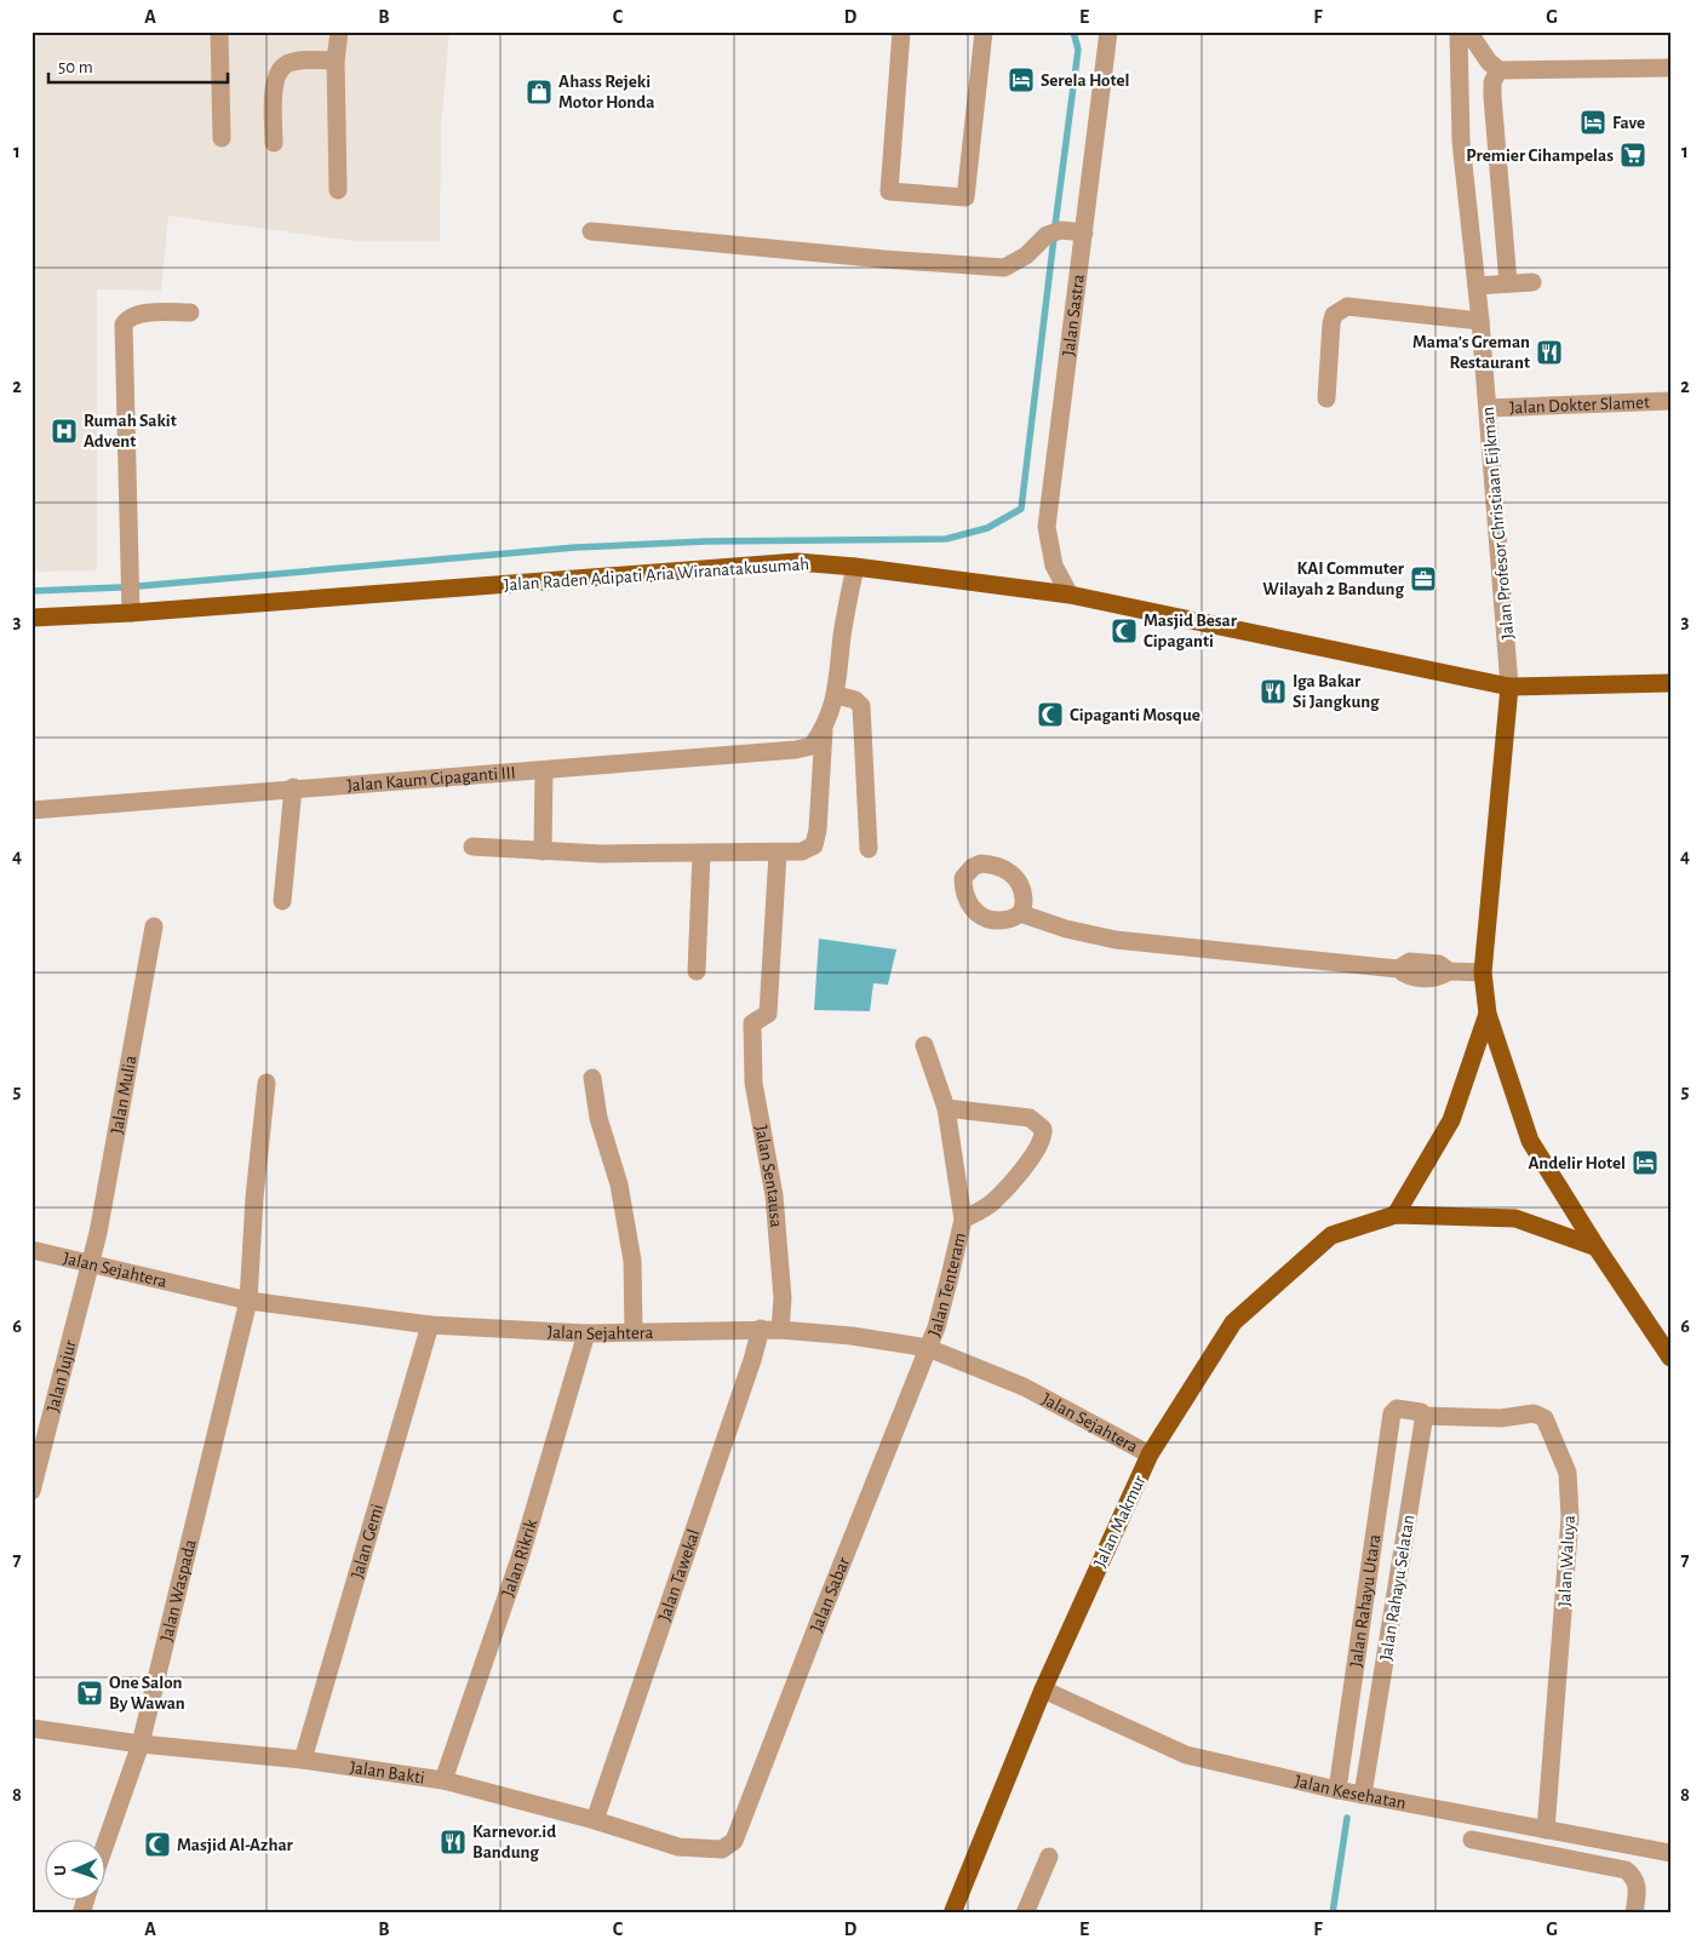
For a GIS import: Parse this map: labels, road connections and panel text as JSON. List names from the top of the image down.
{
  "streets": {
    "main road": ["Jalan Profesor Christiaan Eijkman", "Jalan Raden Adipati Aria Wiranatakusumah", "Jalan Makmur"],
    "street": [
      "Jalan Sastra",
      "Jalan Dokter Slamet",
      "Jalan Kaum Cipaganti III",
      "Jalan Mulia",
      "Jalan Sentausa",
      "Jalan Sejahtera",
      "Jalan Tenteram",
      "Jalan Jujur",
      "Jalan Gemi",
      "Jalan Rikrik",
      "Jalan Waluya",
      "Jalan Tawekal",
      "Jalan Rahayu Selatan",
      "Jalan Waspada",
      "Jalan Sabar",
      "Jalan Rahayu Utara",
      "Jalan Bakti",
      "Jalan Kesehatan"
    ]
  },
  "crossings": [
    ["Jalan Sastra", "Jalan Raden Adipati Aria Wiranatakusumah"],
    ["Jalan Dokter Slamet", "Jalan Profesor Christiaan Eijkman"],
    ["Jalan Profesor Christiaan Eijkman", "Jalan Raden Adipati Aria Wiranatakusumah"],
    ["Jalan Profesor Christiaan Eijkman", "Jalan Makmur"],
    ["Jalan Mulia", "Jalan Sejahtera"],
    ["Jalan Mulia", "Jalan Jujur"],
    ["Jalan Sentausa", "Jalan Sejahtera"],
    ["Jalan Sejahtera", "Jalan Tenteram"],
    ["Jalan Sejahtera", "Jalan Jujur"],
    ["Jalan Sejahtera", "Jalan Makmur"],
    ["Jalan Sejahtera", "Jalan Gemi"],
    ["Jalan Sejahtera", "Jalan Rikrik"],
    ["Jalan Sejahtera", "Jalan Tawekal"],
    ["Jalan Sejahtera", "Jalan Waspada"],
    ["Jalan Sejahtera", "Jalan Sabar"],
    ["Jalan Tenteram", "Jalan Sabar"],
    ["Jalan Makmur", "Jalan Kesehatan"],
    ["Jalan Gemi", "Jalan Bakti"],
    ["Jalan Rikrik", "Jalan Bakti"],
    ["Jalan Waluya", "Jalan Rahayu Selatan"],
    ["Jalan Waluya", "Jalan Rahayu Utara"],
    ["Jalan Waluya", "Jalan Kesehatan"],
    ["Jalan Tawekal", "Jalan Bakti"],
    ["Jalan Rahayu Selatan", "Jalan Rahayu Utara"],
    ["Jalan Rahayu Selatan", "Jalan Kesehatan"],
    ["Jalan Waspada", "Jalan Bakti"],
    ["Jalan Sabar", "Jalan Bakti"],
    ["Jalan Rahayu Utara", "Jalan Kesehatan"]
  ],
  "places": {
    "hotel": ["Serela Hotel", "Fave", "Andelir Hotel"],
    "shop": ["Ahass Rejeki Motor Honda"],
    "supermarket": ["Premier Cihampelas", "One Salon By Wawan"],
    "restaurant": ["Mama’s Greman Restaurant", "Iga Bakar Si Jangkung", "Karnevor.id Bandung"],
    "hospital": ["Rumah Sakit Advent"],
    "office": ["KAI Commuter Wilayah 2 Bandung"],
    "mosque": ["Masjid Besar Cipaganti", "Cipaganti Mosque", "Masjid Al-Azhar"]
  },
  "scale_bar": "50 m",
  "north": "left",
  "grid": {
    "columns": [
      "A",
      "B",
      "C",
      "D",
      "E",
      "F",
      "G"
    ],
    "rows": [
      "1",
      "2",
      "3",
      "4",
      "5",
      "6",
      "7",
      "8"
    ]
  }
}
